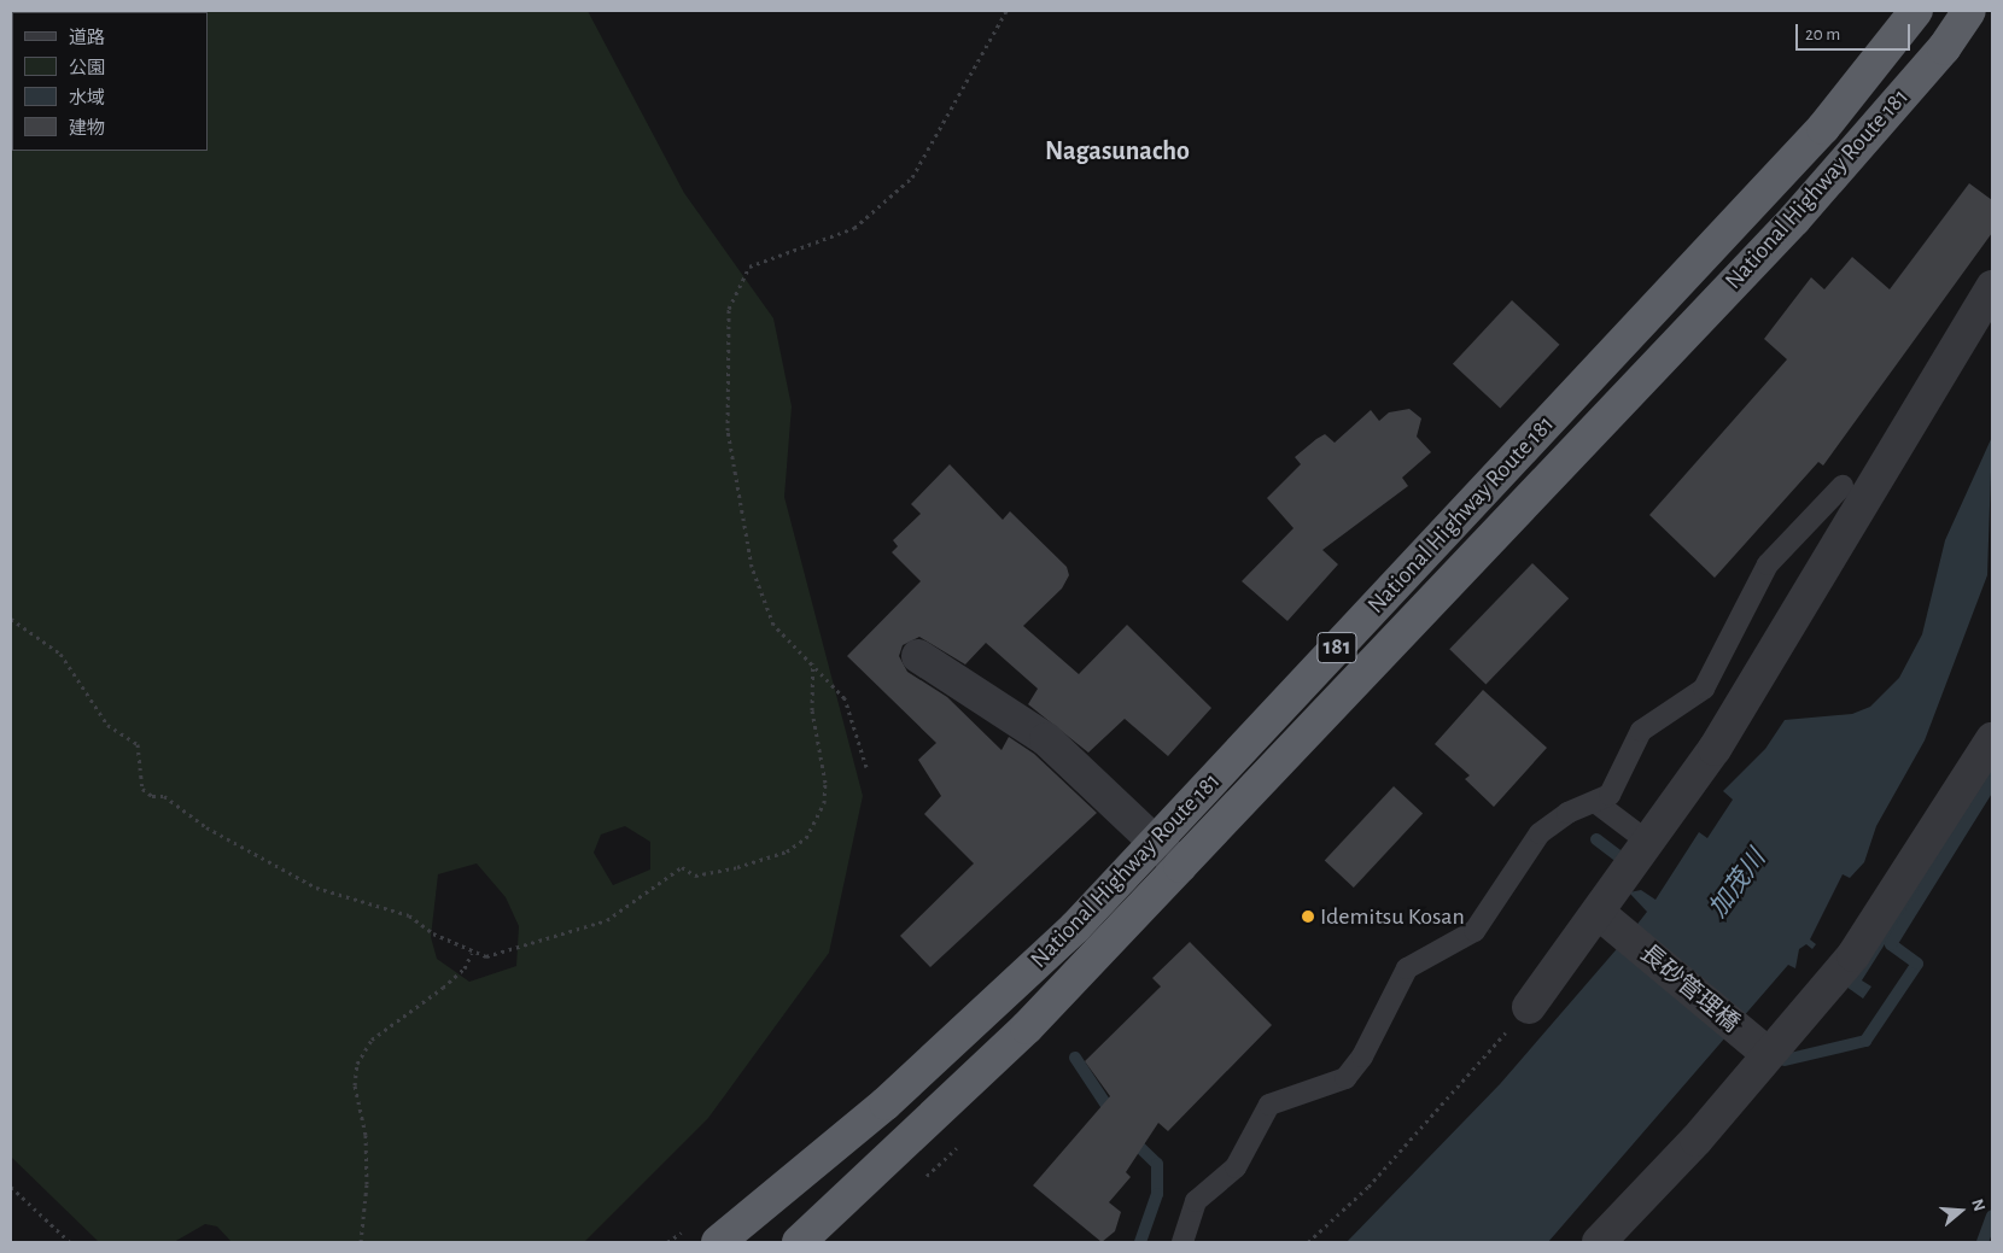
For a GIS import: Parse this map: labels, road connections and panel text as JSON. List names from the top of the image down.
{
  "streets": {
    "highway": ["National Highway Route 181", "181"],
    "street": ["長砂管理橋"]
  },
  "districts": ["Nagasunacho"],
  "water": ["加茂川"],
  "places": ["Idemitsu Kosan"],
  "legend": [
    "道路",
    "公園",
    "水域",
    "建物"
  ],
  "scale_bar": "20 m",
  "north": "right"
}
